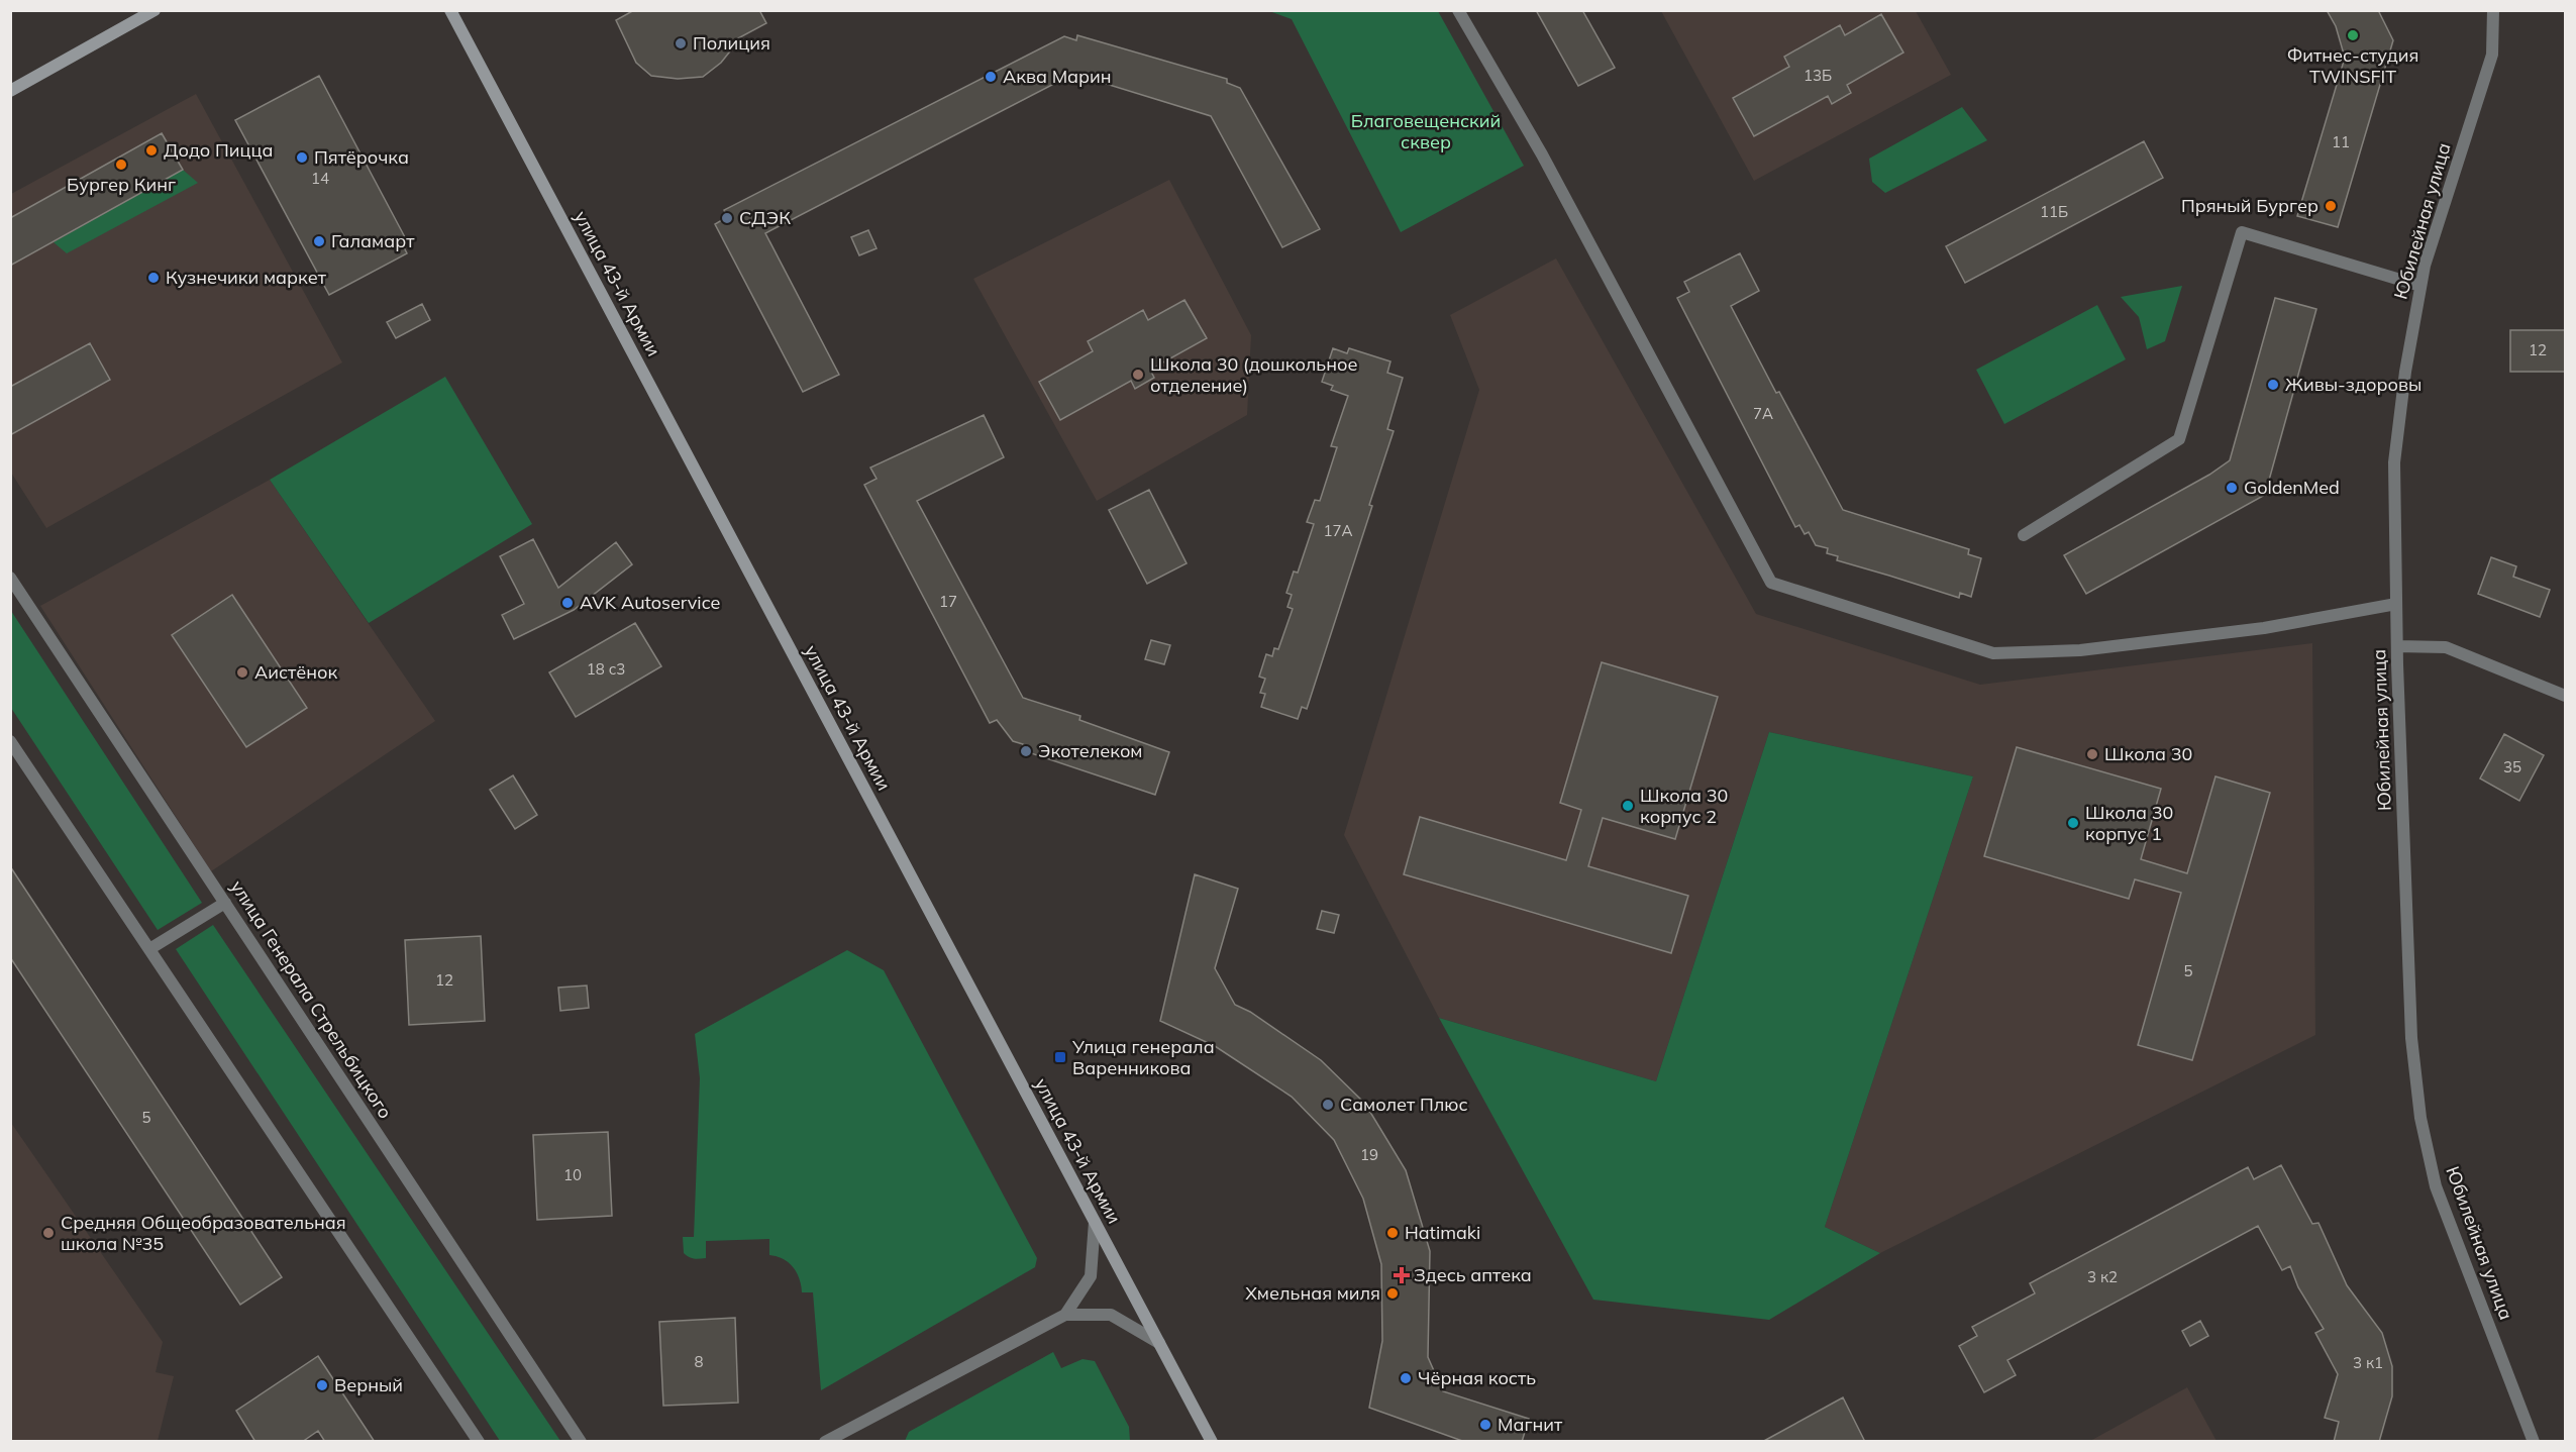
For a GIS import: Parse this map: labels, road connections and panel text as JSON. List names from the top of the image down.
{
  "streets": {
    "main road": ["улица 43-й Армии"],
    "street": ["Юбилейная улица", "улица Генерала Стрельбицкого"]
  },
  "parks": ["Благовещенский сквер"],
  "places": {
    "other": [
      "Фитнес-студия TWINSFIT",
      "Полиция",
      "Аква Марин",
      "Додо Пицца",
      "Пятёрочка",
      "Бургер Кинг",
      "Пряный Бургер",
      "СДЭК",
      "Галамарт",
      "Кузнечики маркет",
      "Школа 30 (дошкольное отделение)",
      "Живы-здоровы",
      "GoldenMed",
      "AVK Autoservice",
      "Аистёнок",
      "Экотелеком",
      "Школа 30",
      "Школа 30 корпус 2",
      "Школа 30 корпус 1",
      "Самолет Плюс",
      "Средняя Общеобразовательная школа №35",
      "Hatimaki",
      "Хмельная миля",
      "Чёрная кость",
      "Верный",
      "Магнит"
    ],
    "transit": ["Улица генерала Варенникова"],
    "health": ["Здесь аптека"]
  },
  "house_numbers": [
    "13Б",
    "11",
    "14",
    "11Б",
    "12",
    "7А",
    "17А",
    "17",
    "18 с3",
    "35",
    "5",
    "12",
    "5",
    "19",
    "10",
    "3 к2",
    "8",
    "3 к1"
  ]
}
